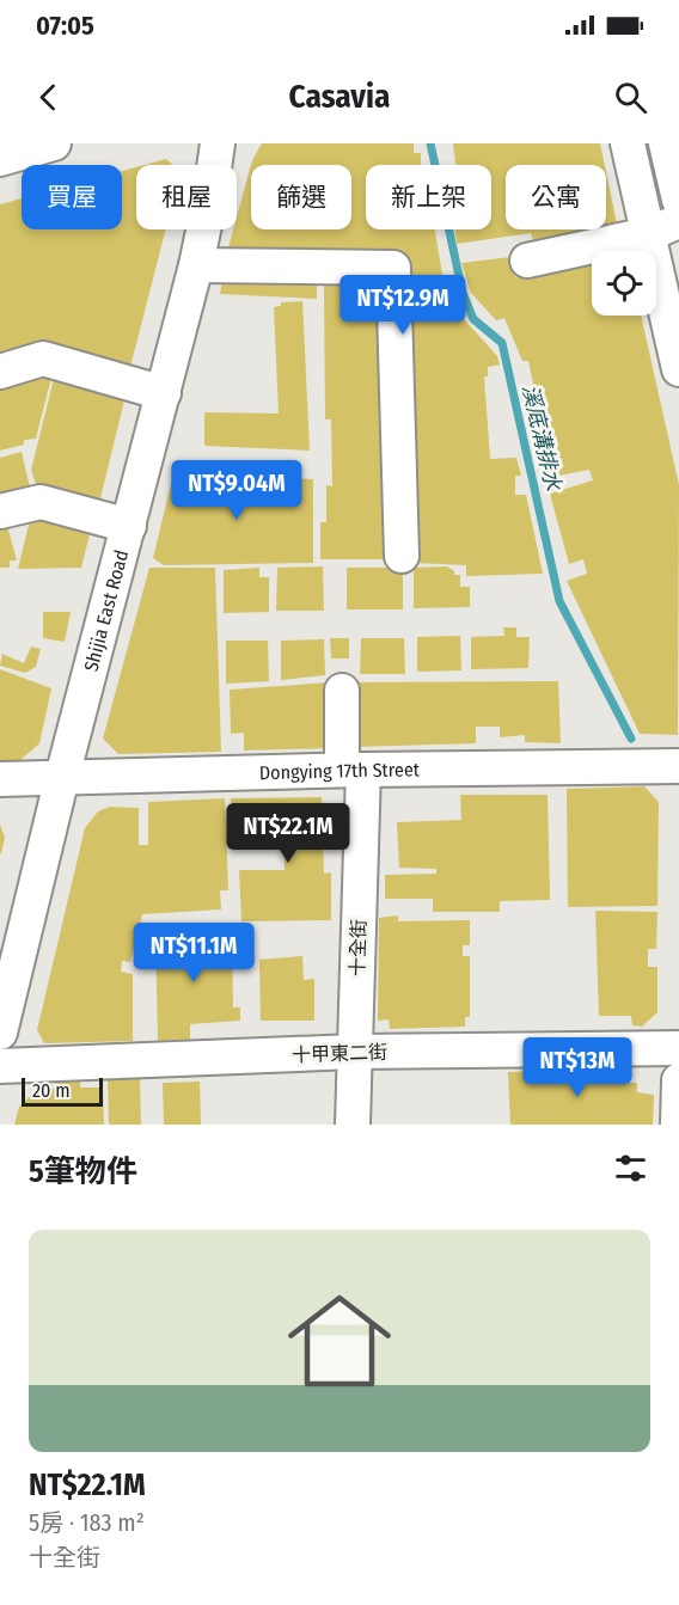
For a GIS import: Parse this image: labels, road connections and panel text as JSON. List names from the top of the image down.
{
  "streets": {
    "street": [
      "Shijia East Road",
      "Dongying 17th Street",
      "十全街",
      "十甲東二街"
    ]
  },
  "crossings": [
    ["Shijia East Road", "Dongying 17th Street"],
    ["Dongying 17th Street", "十全街"],
    ["十全街", "十甲東二街"]
  ],
  "water": ["溪底溝排水"],
  "scale_bar": "20 m",
  "page": {
    "status": "07:05",
    "header": "Casavia",
    "chip": [
      "買屋",
      "租屋",
      "篩選",
      "新上架",
      "公寓"
    ],
    "price": [
      "NT$12.9M",
      "NT$9.04M",
      "NT$22.1M",
      "NT$11.1M",
      "NT$13M"
    ],
    "scale": "20 m",
    "heading": "5筆物件",
    "list": [
      {
        "name": "NT$22.1M",
        "note": "5房 · 183 m² · 十全街"
      }
    ]
  }
}
